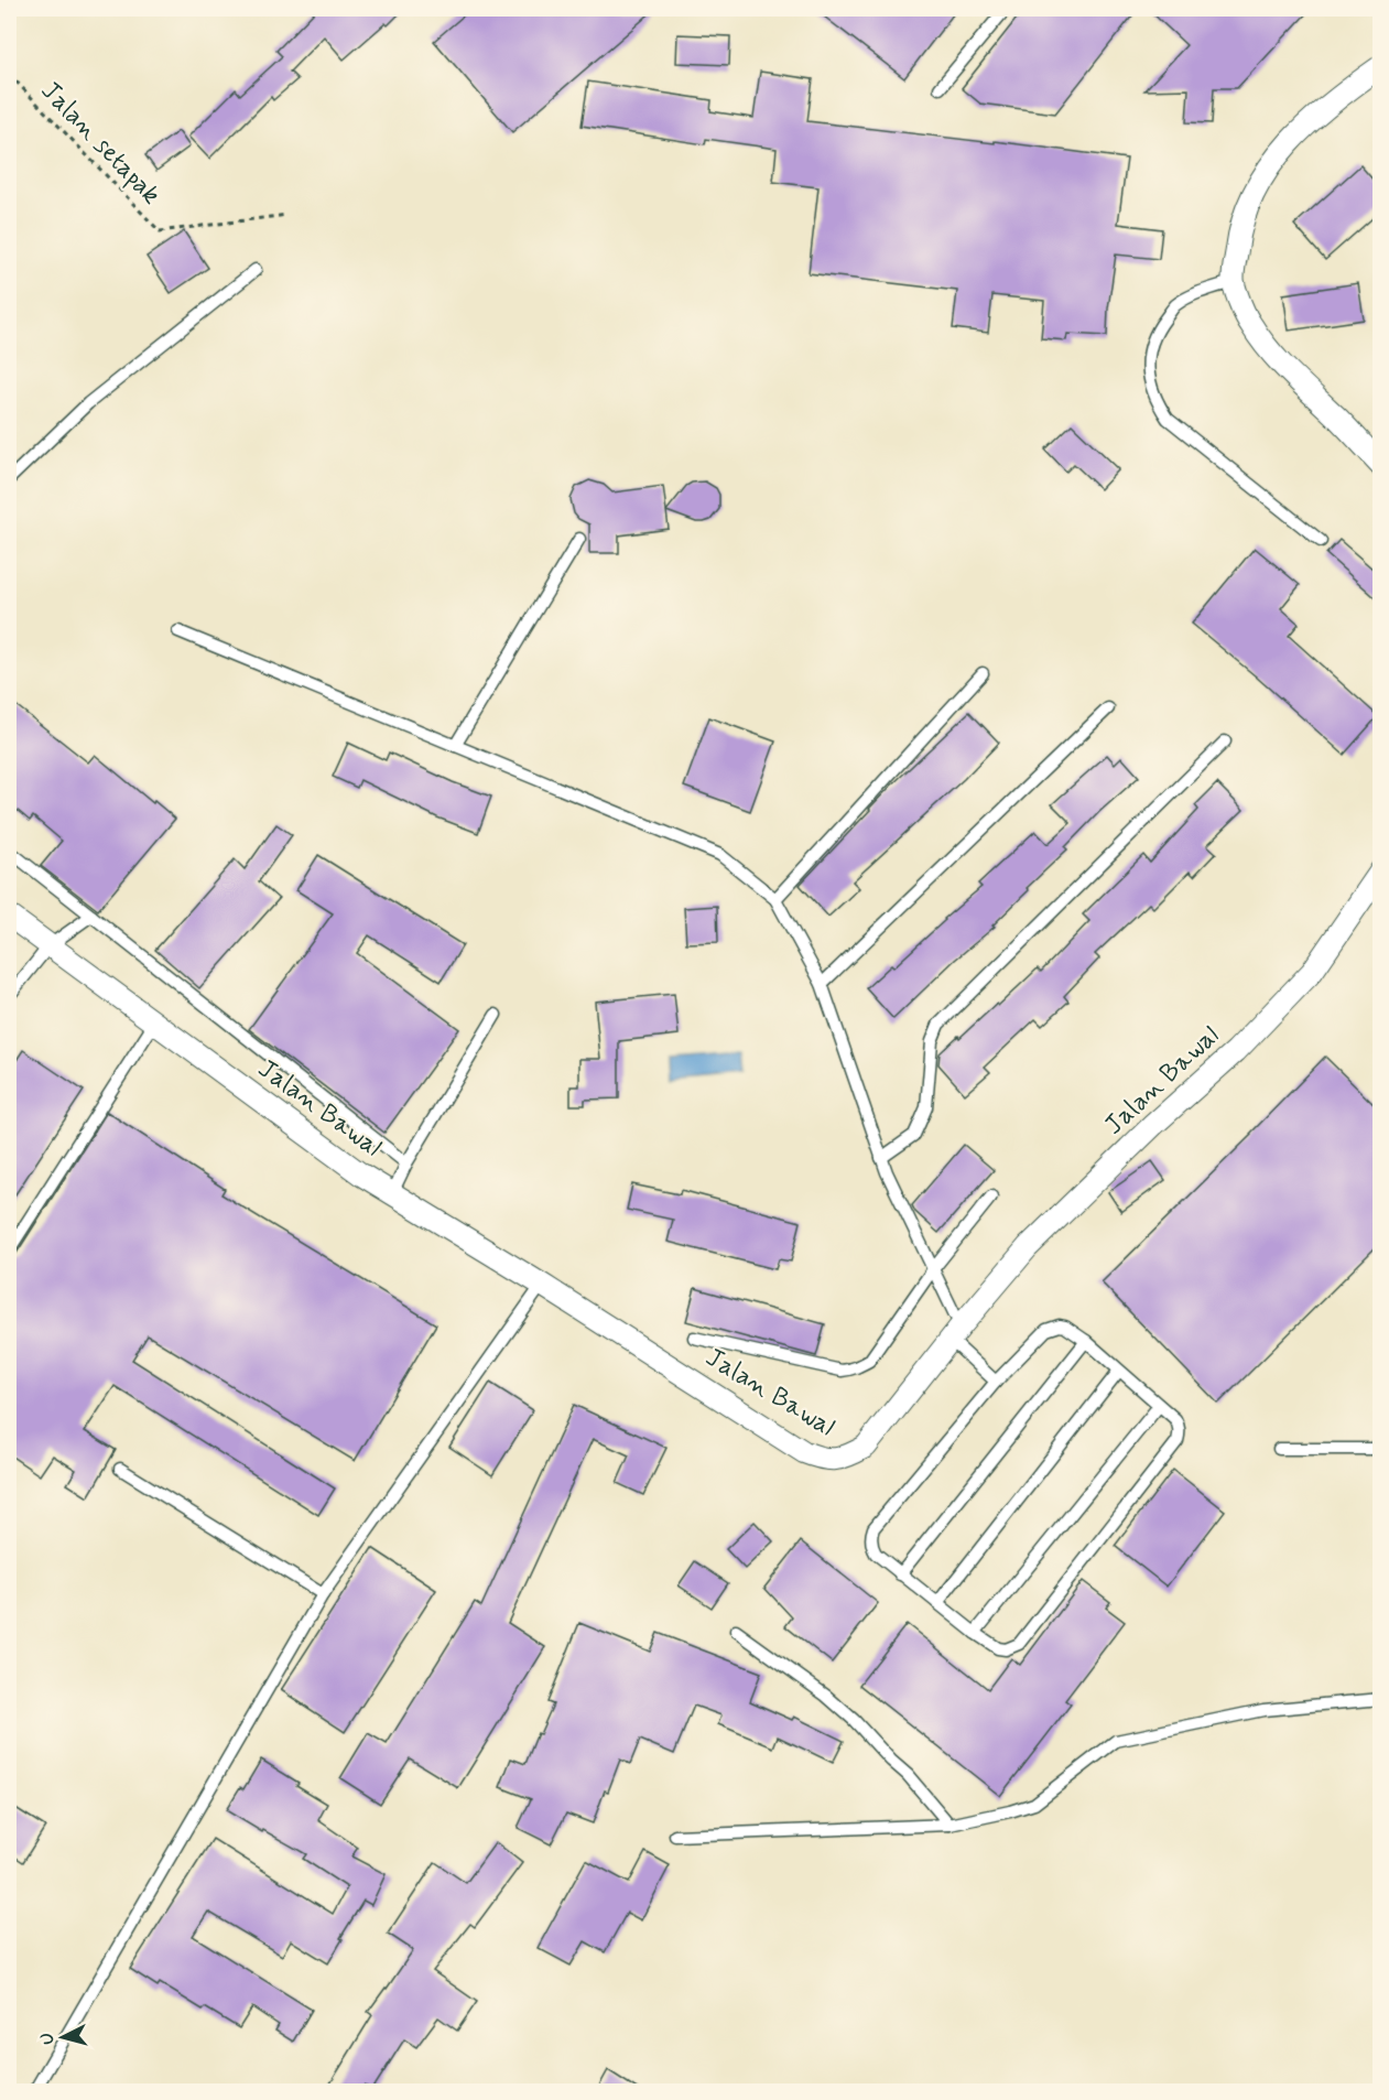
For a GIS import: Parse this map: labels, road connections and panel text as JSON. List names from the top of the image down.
{
  "streets": {
    "street": ["Jalan Bawal"],
    "path": ["Jalan setapak"]
  },
  "north": "left"
}
